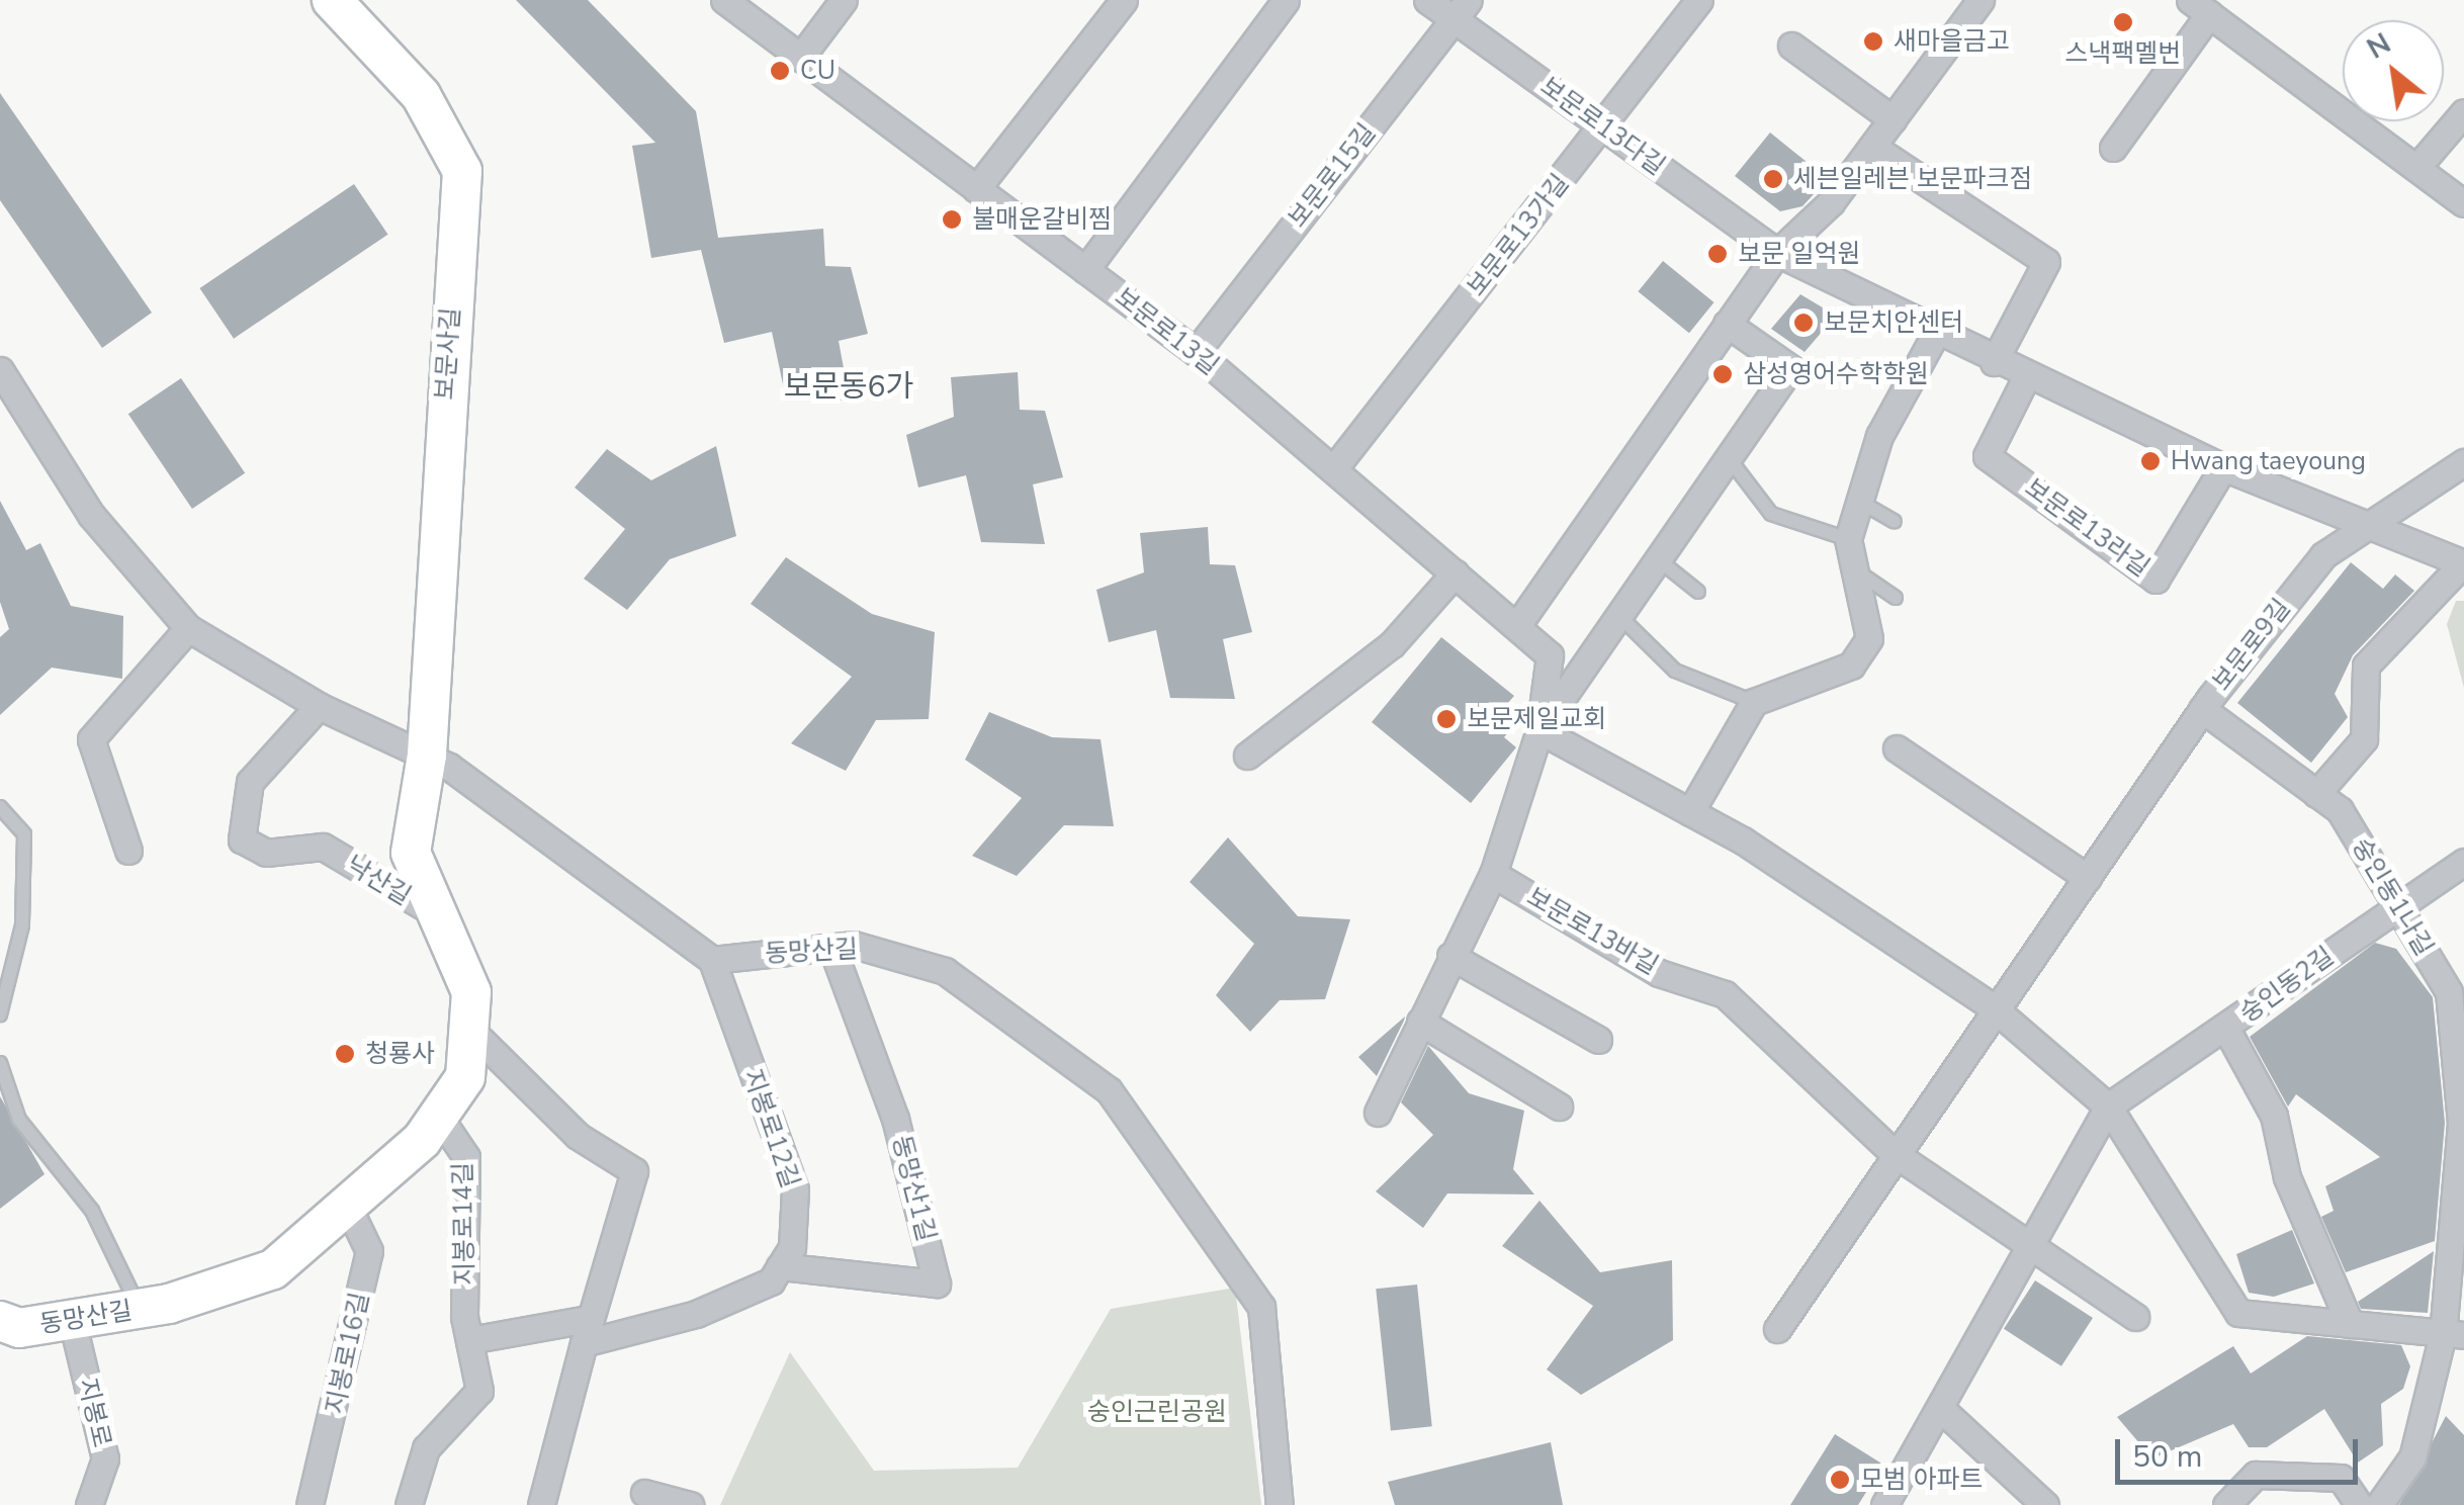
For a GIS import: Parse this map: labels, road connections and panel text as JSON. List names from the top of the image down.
{
  "streets": {
    "street": [
      "보문로13다길",
      "보문로15길",
      "보문로13가길",
      "보문로13길",
      "보문사길",
      "보문로13라길",
      "보문로9길",
      "낙산길",
      "숭인동1나길",
      "보문로13바길",
      "동망산길",
      "숭인동2길",
      "지봉로12길",
      "동망산1길",
      "지봉로14길",
      "지봉로16길",
      "지봉로"
    ]
  },
  "crossings": [
    ["보문로13다길", "보문로15길"],
    ["보문로13다길", "보문로13가길"],
    ["보문로15길", "보문로13길"],
    ["보문로13가길", "보문로13길"],
    ["보문로13길", "보문로13바길"],
    ["보문사길", "동망산길"],
    ["보문로9길", "숭인동1나길"],
    ["보문로9길", "보문로13바길"],
    ["낙산길", "동망산길"],
    ["숭인동1나길", "숭인동2길"],
    ["동망산길", "지봉로12길"],
    ["동망산길", "동망산1길"],
    ["동망산길", "지봉로14길"],
    ["동망산길", "지봉로16길"],
    ["동망산길", "지봉로"],
    ["지봉로12길", "동망산1길"]
  ],
  "districts": ["보문동6가"],
  "parks": ["숭인근린공원"],
  "places": [
    "스낵팩멜번",
    "새마을금고",
    "CU",
    "세븐일레븐 보문파크점",
    "불매운갈비찜",
    "보문 일억원",
    "보문치안센터",
    "삼성영어수학학원",
    "Hwang taeyoung",
    "보문제일교회",
    "청룡사",
    "모범 아파트"
  ],
  "scale_bar": "50 m",
  "north": "top left"
}
